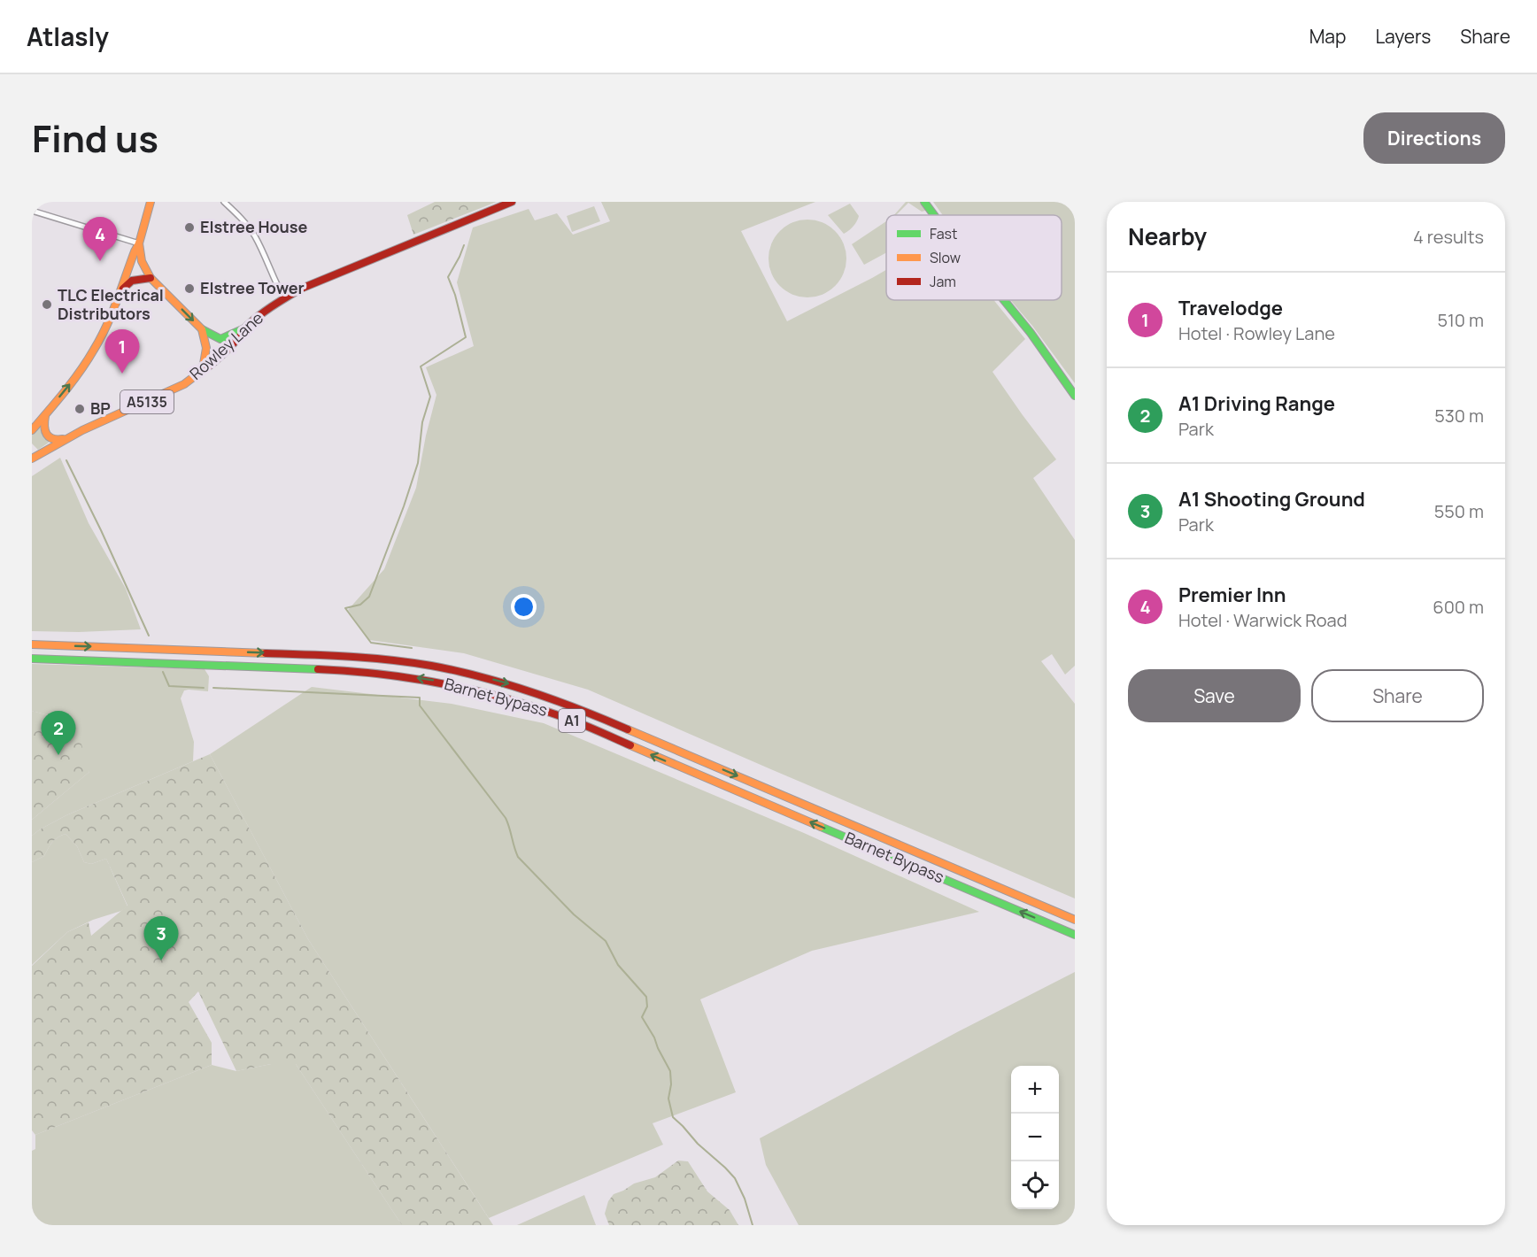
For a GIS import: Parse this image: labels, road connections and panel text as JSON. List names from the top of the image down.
{
  "streets": {
    "main road": [
      "Rowley Lane",
      "A5135",
      "Barnet Bypass",
      "A1"
    ]
  },
  "places": [
    "Elstree House",
    "Elstree Tower",
    "TLC Electrical Distributors",
    "BP"
  ],
  "legend": ["Fast", "Slow", "Jam"],
  "page": {
    "header": "Atlasly",
    "nav": ["Map", "Layers", "Share"],
    "title": "Find us",
    "buttons": [
      "Directions",
      ["Save", "Share"]
    ],
    "heading": ["Nearby", "4 results"],
    "pins": [
      "4",
      "1",
      "2",
      "3"
    ],
    "list": [
      {
        "mark": "1",
        "name": "Travelodge",
        "note": "Hotel · Rowley Lane",
        "value": "510 m"
      },
      {
        "mark": "2",
        "name": "A1 Driving Range",
        "note": "Park",
        "value": "530 m"
      },
      {
        "mark": "3",
        "name": "A1 Shooting Ground",
        "note": "Park",
        "value": "550 m"
      },
      {
        "mark": "4",
        "name": "Premier Inn",
        "note": "Hotel · Warwick Road",
        "value": "600 m"
      }
    ],
    "map_buttons": ["+", "−"]
  }
}
